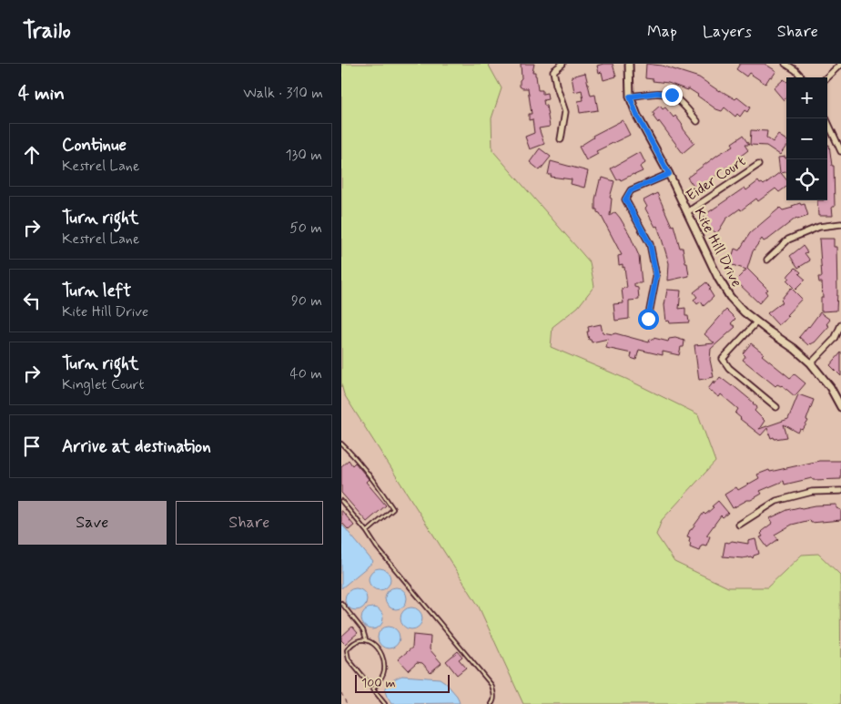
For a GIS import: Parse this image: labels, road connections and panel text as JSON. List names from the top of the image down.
{
  "streets": {
    "street": ["Eider Court", "Kite Hill Drive"]
  },
  "crossings": [
    ["Eider Court", "Kite Hill Drive"]
  ],
  "scale_bar": "100 m",
  "page": {
    "header": "Trailo",
    "nav": ["Map", "Layers", "Share"],
    "heading": ["4 min", "Walk · 310 m"],
    "map_buttons": ["+", "−"],
    "list": [
      ["Continue", "Kestrel Lane", "130 m"],
      ["Turn right", "Kestrel Lane", "50 m"],
      ["Turn left", "Kite Hill Drive", "90 m"],
      ["Turn right", "Kinglet Court", "40 m"],
      "Arrive at destination"
    ],
    "buttons": ["Save", "Share"],
    "scale": "100 m"
  }
}
